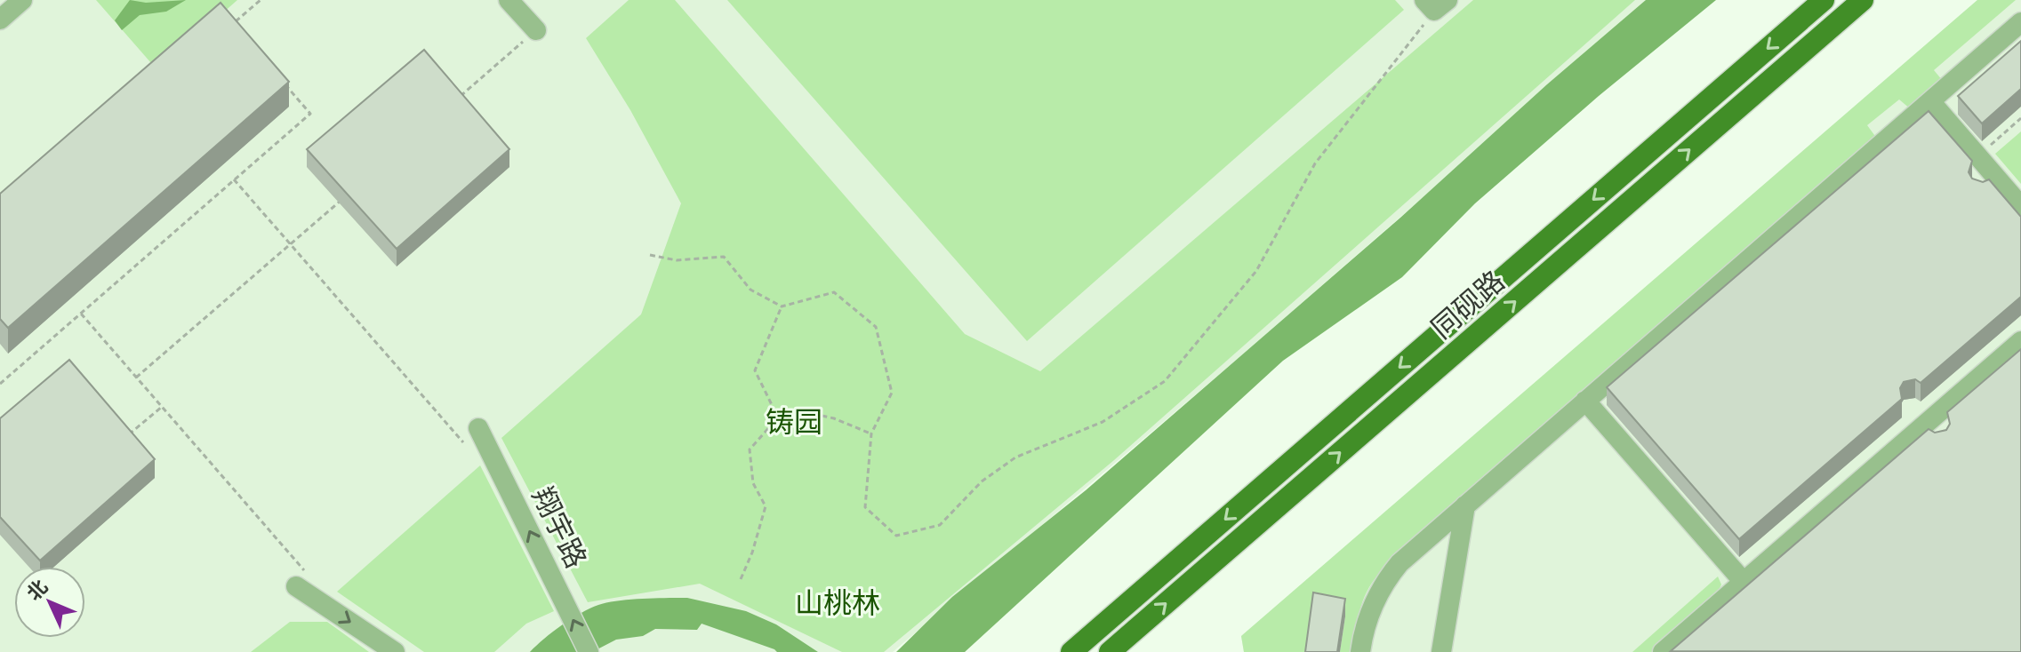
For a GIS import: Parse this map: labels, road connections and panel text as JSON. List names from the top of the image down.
{
  "streets": {
    "main road": ["同砚路"],
    "street": ["翔宇路"]
  },
  "one_way": ["翔宇路"],
  "parks": ["铸园", "山桃林"],
  "north": "top left"
}
